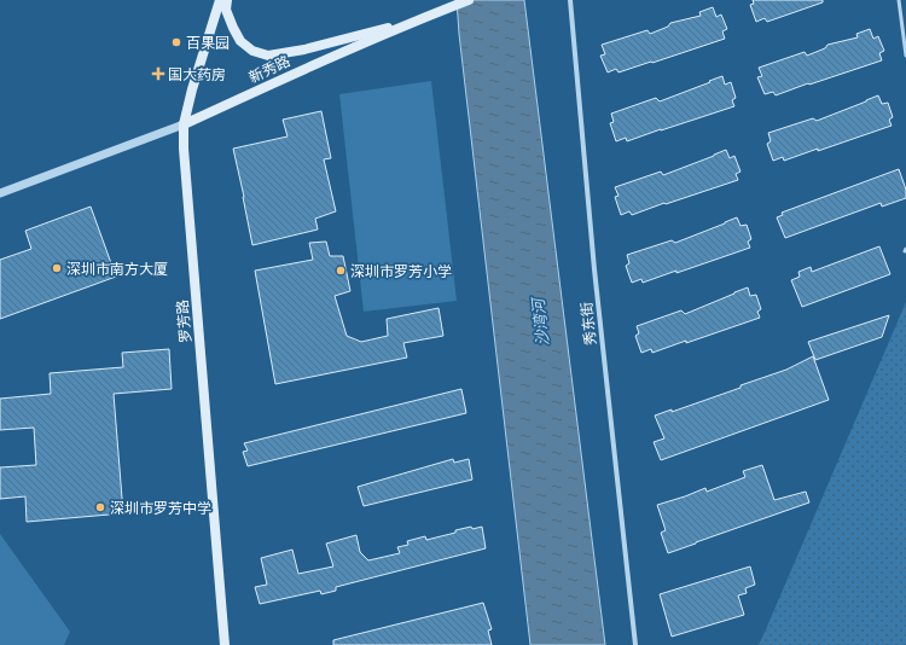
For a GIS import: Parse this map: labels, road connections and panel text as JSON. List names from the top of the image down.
{
  "streets": {
    "main road": ["新秀路", "罗芳路"],
    "street": ["秀东街"]
  },
  "crossings": [
    ["新秀路", "罗芳路"]
  ],
  "water": ["沙湾河"],
  "places": {
    "other": [
      "百果园",
      "深圳市南方大厦",
      "深圳市罗芳小学",
      "深圳市罗芳中学"
    ],
    "health": ["国大药房"]
  }
}
